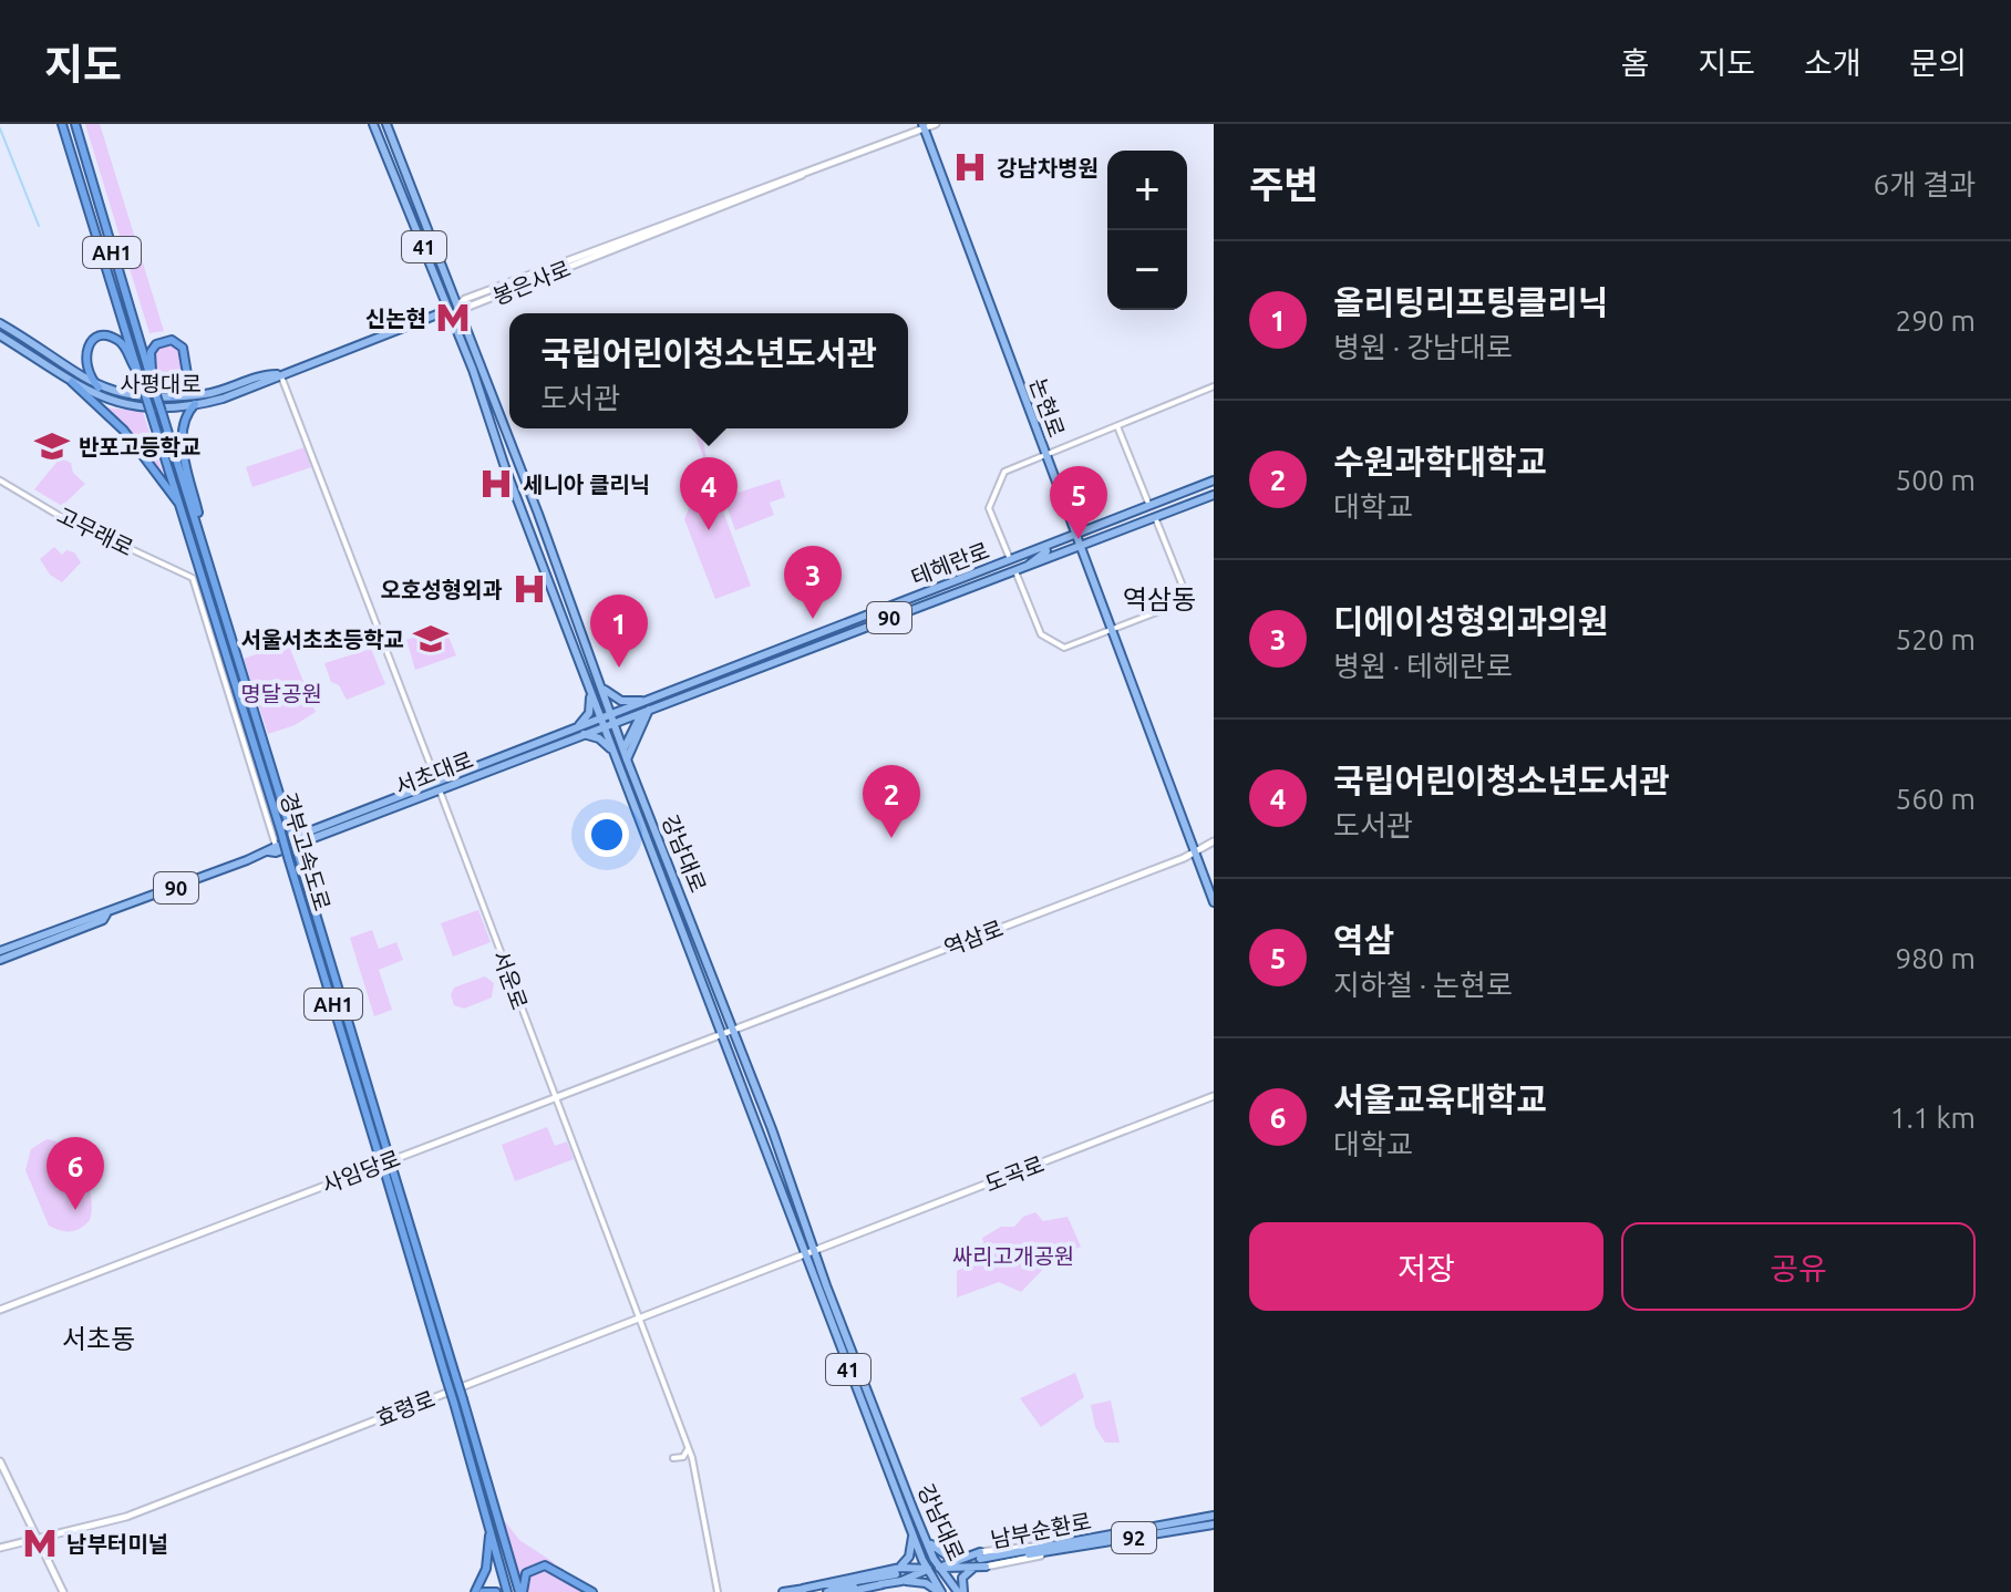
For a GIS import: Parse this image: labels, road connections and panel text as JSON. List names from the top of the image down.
{
  "streets": {
    "highway": ["AH1", "경부고속도로"],
    "main road": [
      "41",
      "봉은사로",
      "사평대로",
      "논현로",
      "테헤란로",
      "90",
      "서초대로",
      "강남대로",
      "역삼로",
      "사임당로",
      "도곡로",
      "효령로",
      "남부순환로",
      "92"
    ],
    "street": ["고무래로", "서운로"]
  },
  "crossings": [
    ["봉은사로", "사평대로"],
    ["봉은사로", "논현로"],
    ["봉은사로", "강남대로"],
    ["사평대로", "강남대로"],
    ["사평대로", "서운로"],
    ["논현로", "테헤란로"],
    ["논현로", "역삼로"],
    ["고무래로", "서초대로"],
    ["테헤란로", "서초대로"],
    ["테헤란로", "강남대로"],
    ["서초대로", "강남대로"],
    ["서초대로", "서운로"],
    ["강남대로", "역삼로"],
    ["강남대로", "사임당로"],
    ["강남대로", "도곡로"],
    ["강남대로", "효령로"],
    ["역삼로", "사임당로"],
    ["서운로", "사임당로"],
    ["서운로", "효령로"],
    ["도곡로", "효령로"]
  ],
  "districts": ["역삼동", "서초동"],
  "parks": ["명달공원", "싸리고개공원"],
  "places": {
    "hospital": ["강남차병원", "세니아 클리닉", "오호성형외과"],
    "metro station": ["신논현", "남부터미널"],
    "school or university": ["반포고등학교", "서울서초초등학교"]
  },
  "page": {
    "header": "지도",
    "nav": [
      "홈",
      "지도",
      "소개",
      "문의"
    ],
    "heading": ["주변", "6개 결과"],
    "map_buttons": ["+", "−"],
    "list": [
      {
        "mark": "1",
        "name": "올리팅리프팅클리닉",
        "note": "병원 · 강남대로",
        "value": "290 m"
      },
      {
        "mark": "2",
        "name": "수원과학대학교",
        "note": "대학교",
        "value": "500 m"
      },
      {
        "mark": "3",
        "name": "디에이성형외과의원",
        "note": "병원 · 테헤란로",
        "value": "520 m"
      },
      {
        "mark": "4",
        "name": "국립어린이청소년도서관",
        "note": "도서관",
        "value": "560 m"
      },
      {
        "mark": "5",
        "name": "역삼",
        "note": "지하철 · 논현로",
        "value": "980 m"
      },
      {
        "mark": "6",
        "name": "서울교육대학교",
        "note": "대학교",
        "value": "1.1 km"
      }
    ],
    "popup": ["국립어린이청소년도서관", "도서관"],
    "pins": [
      "4",
      "5",
      "3",
      "1",
      "2",
      "6"
    ],
    "buttons": ["저장", "공유"]
  }
}
